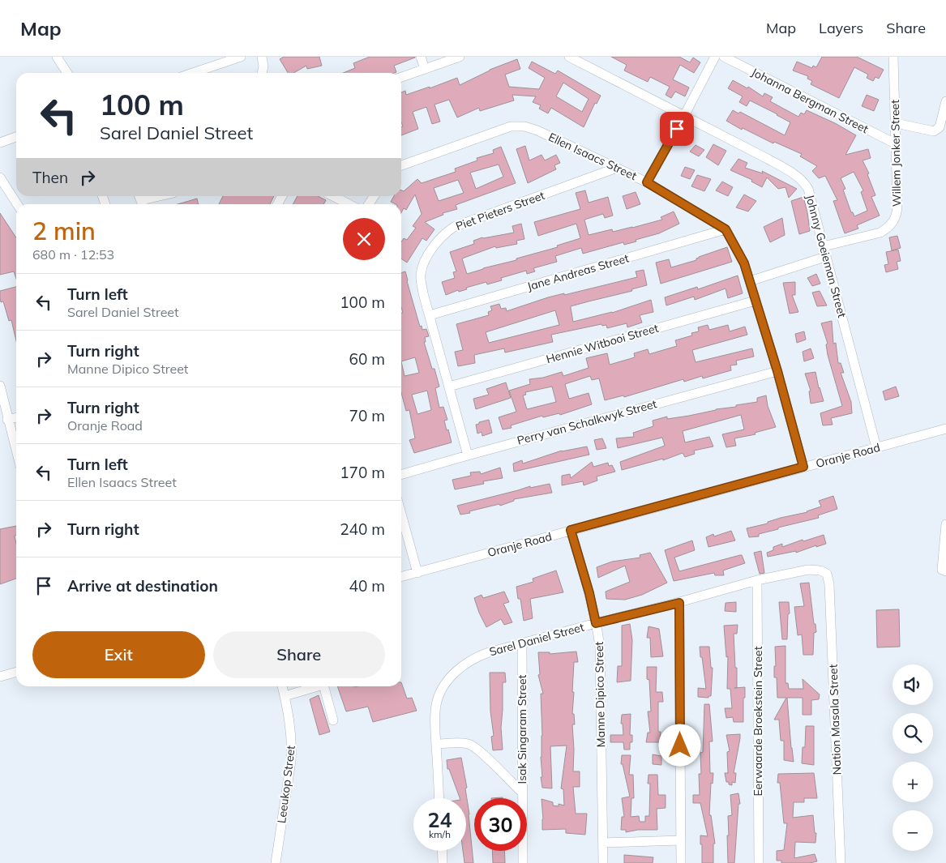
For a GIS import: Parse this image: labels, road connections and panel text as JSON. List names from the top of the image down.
{
  "streets": {
    "street": [
      "Johanna Bergman Street",
      "Willem Jonker Street",
      "Ellen Isaacs Street",
      "Piet Pieters Street",
      "Johnny Goeieman Street",
      "Jane Andreas Street",
      "Hennie Witbooi Street",
      "Perry van Schalkwyk Street",
      "Oranje Road",
      "Sarel Daniel Street",
      "Manne Dipico Street",
      "Nation Masala Street",
      "Eerwaarde Broekstein Street",
      "Isak Singaram Street",
      "Leeukop Street"
    ]
  },
  "crossings": [
    ["Johanna Bergman Street", "Willem Jonker Street"],
    ["Willem Jonker Street", "Johnny Goeieman Street"],
    ["Ellen Isaacs Street", "Piet Pieters Street"],
    ["Ellen Isaacs Street", "Jane Andreas Street"],
    ["Piet Pieters Street", "Jane Andreas Street"],
    ["Piet Pieters Street", "Hennie Witbooi Street"],
    ["Piet Pieters Street", "Perry van Schalkwyk Street"],
    ["Johnny Goeieman Street", "Oranje Road"],
    ["Oranje Road", "Manne Dipico Street"],
    ["Sarel Daniel Street", "Manne Dipico Street"],
    ["Sarel Daniel Street", "Nation Masala Street"],
    ["Sarel Daniel Street", "Eerwaarde Broekstein Street"],
    ["Sarel Daniel Street", "Isak Singaram Street"]
  ],
  "page": {
    "header": "Map",
    "nav": ["Map", "Layers", "Share"],
    "turn": ["100 m", "Sarel Daniel Street"],
    "then": "Then",
    "heading": ["2 min", "680 m · 12:53"],
    "list": [
      {
        "name": "Turn left",
        "note": "Sarel Daniel Street",
        "value": "100 m"
      },
      {
        "name": "Turn right",
        "note": "Manne Dipico Street",
        "value": "60 m"
      },
      {
        "name": "Turn right",
        "note": "Oranje Road",
        "value": "70 m"
      },
      {
        "name": "Turn left",
        "note": "Ellen Isaacs Street",
        "value": "170 m"
      },
      {
        "name": "Turn right",
        "value": "240 m"
      },
      {
        "name": "Arrive at destination",
        "value": "40 m"
      }
    ],
    "buttons": ["Exit", "Share"],
    "map_buttons": ["+", "−"],
    "speed": "24 km/h",
    "limit": "30"
  }
}
